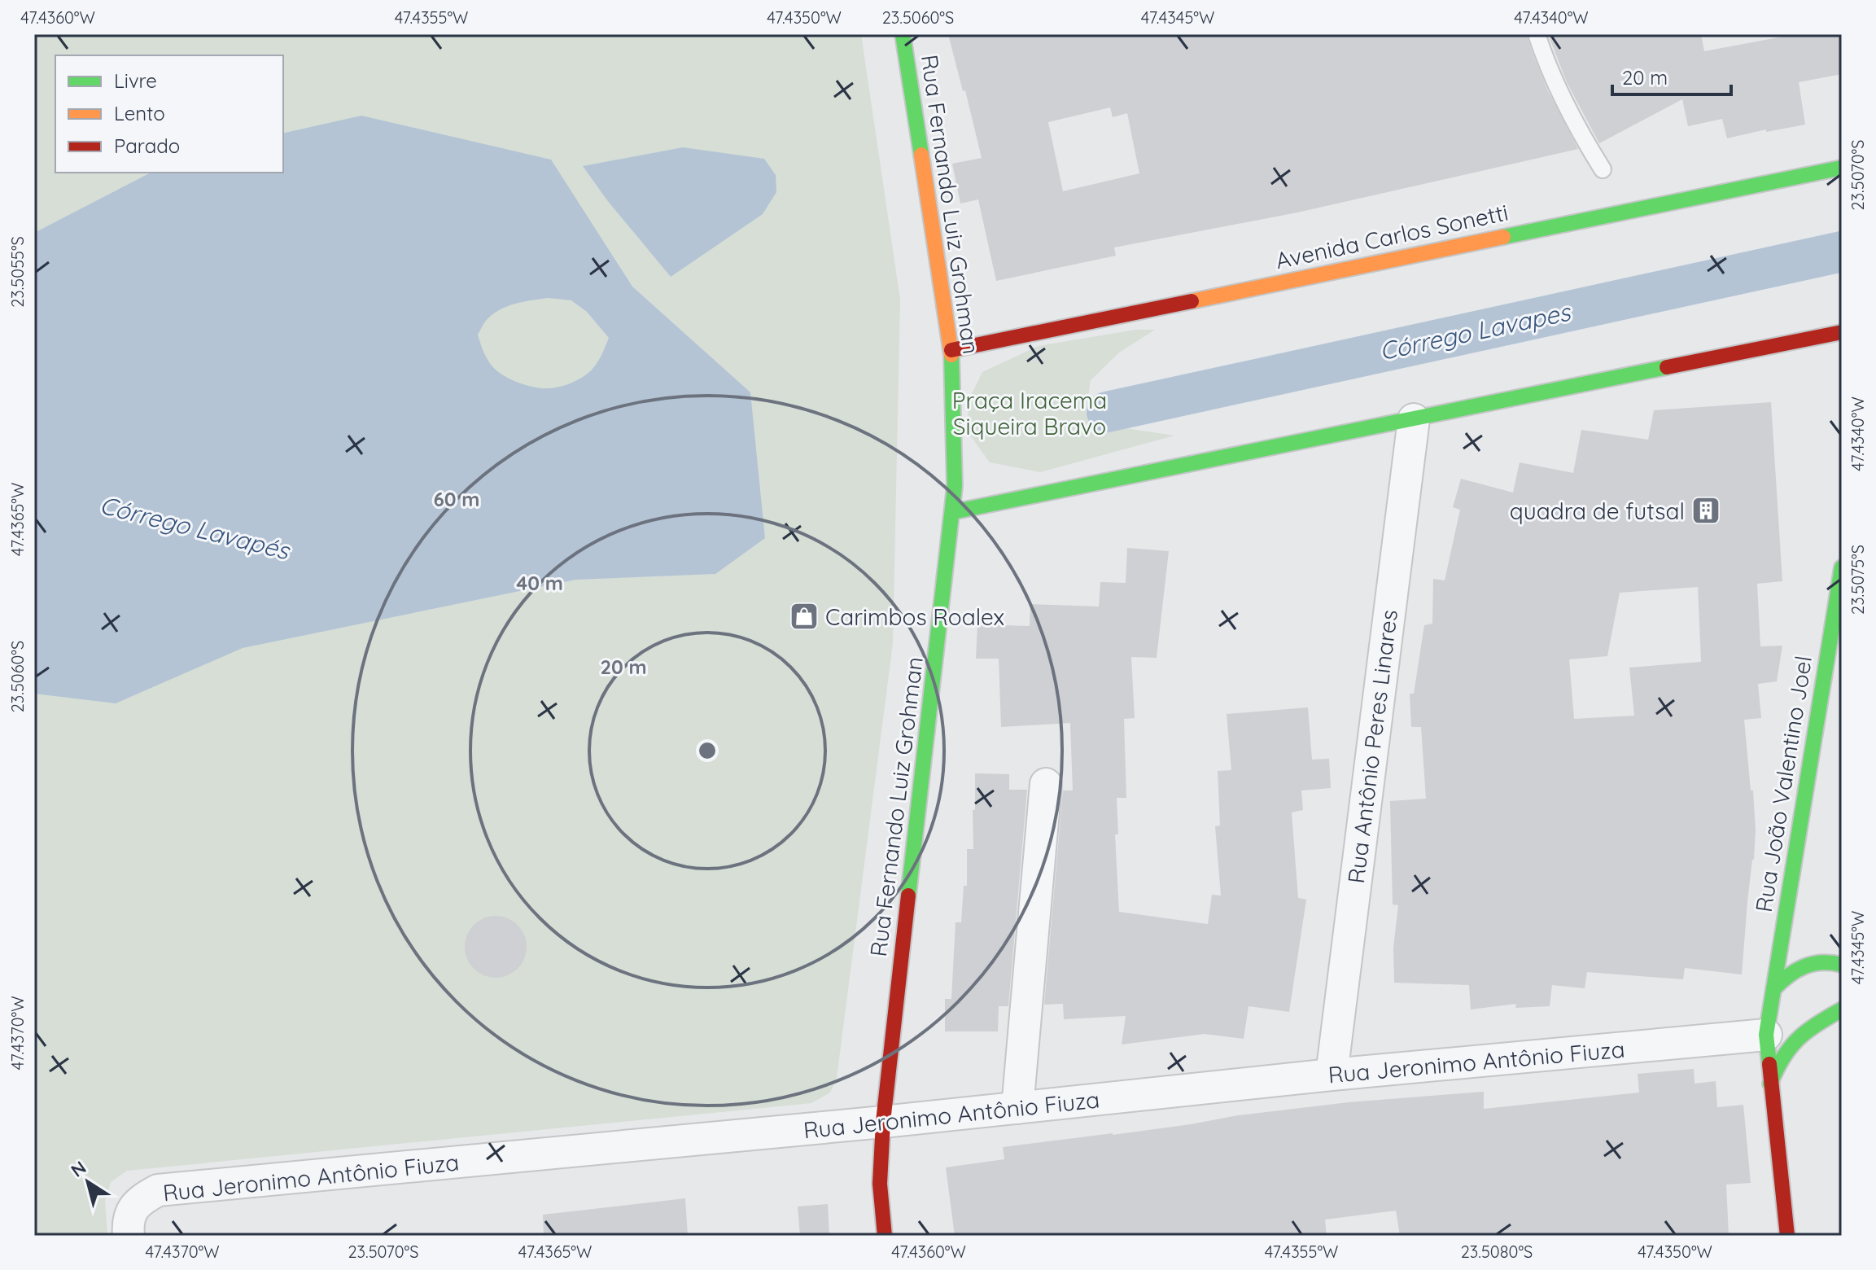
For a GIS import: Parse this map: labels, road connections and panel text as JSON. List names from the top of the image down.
{
  "streets": {
    "street": [
      "Rua Fernando Luiz Grohman",
      "Avenida Carlos Sonetti",
      "Rua Antônio Peres Linares",
      "Rua João Valentino Joel",
      "Rua Jeronimo Antônio Fiuza"
    ]
  },
  "crossings": [
    ["Rua Fernando Luiz Grohman", "Avenida Carlos Sonetti"],
    ["Rua Fernando Luiz Grohman", "Rua Jeronimo Antônio Fiuza"],
    ["Rua Antônio Peres Linares", "Rua Jeronimo Antônio Fiuza"],
    ["Rua João Valentino Joel", "Rua Jeronimo Antônio Fiuza"]
  ],
  "water": ["Córrego Lavapes", "Córrego Lavapés"],
  "parks": ["Praça Iracema Siqueira Bravo"],
  "places": {
    "building": ["quadra de futsal"],
    "shop": ["Carimbos Roalex"]
  },
  "legend": ["Livre", "Lento", "Parado"],
  "scale_bar": "20 m",
  "north": "top left",
  "coordinates": [
    "47.4360°W",
    "47.4355°W",
    "47.4350°W",
    "23.5060°S",
    "47.4345°W",
    "47.4340°W",
    "23.5070°S",
    "23.5055°S",
    "47.4365°W",
    "23.5075°S",
    "47.4370°W",
    "23.5080°S"
  ],
  "rings": ["60 m", "40 m", "20 m"]
}
